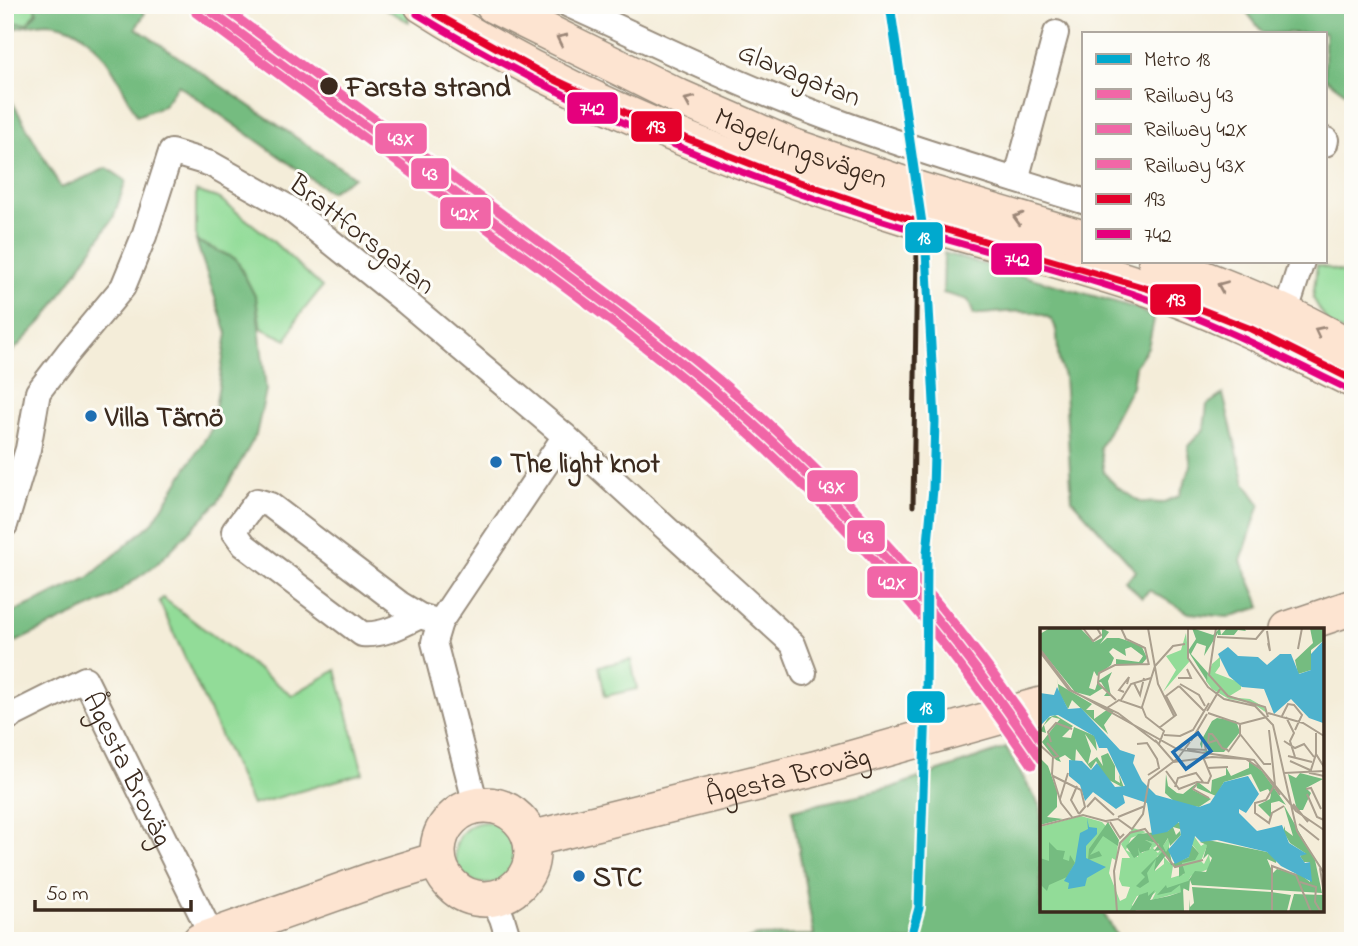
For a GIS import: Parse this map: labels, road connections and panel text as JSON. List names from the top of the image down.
{
  "streets": {
    "main road": ["Magelungsvägen", "Ågesta Broväg"],
    "street": ["Glavagatan", "Brattforsgatan"]
  },
  "places": [
    "Farsta strand",
    "Villa Tärnö",
    "The light knot",
    "STC"
  ],
  "lines": [
    "metro line 18",
    "rail line 43",
    "rail line 43X",
    "rail line 42X",
    "transit line 193",
    "transit line 742"
  ],
  "legend": [
    "Metro 18",
    "Railway 43",
    "Railway 42X",
    "Railway 43X",
    "193",
    "742"
  ],
  "scale_bar": "50 m"
}
